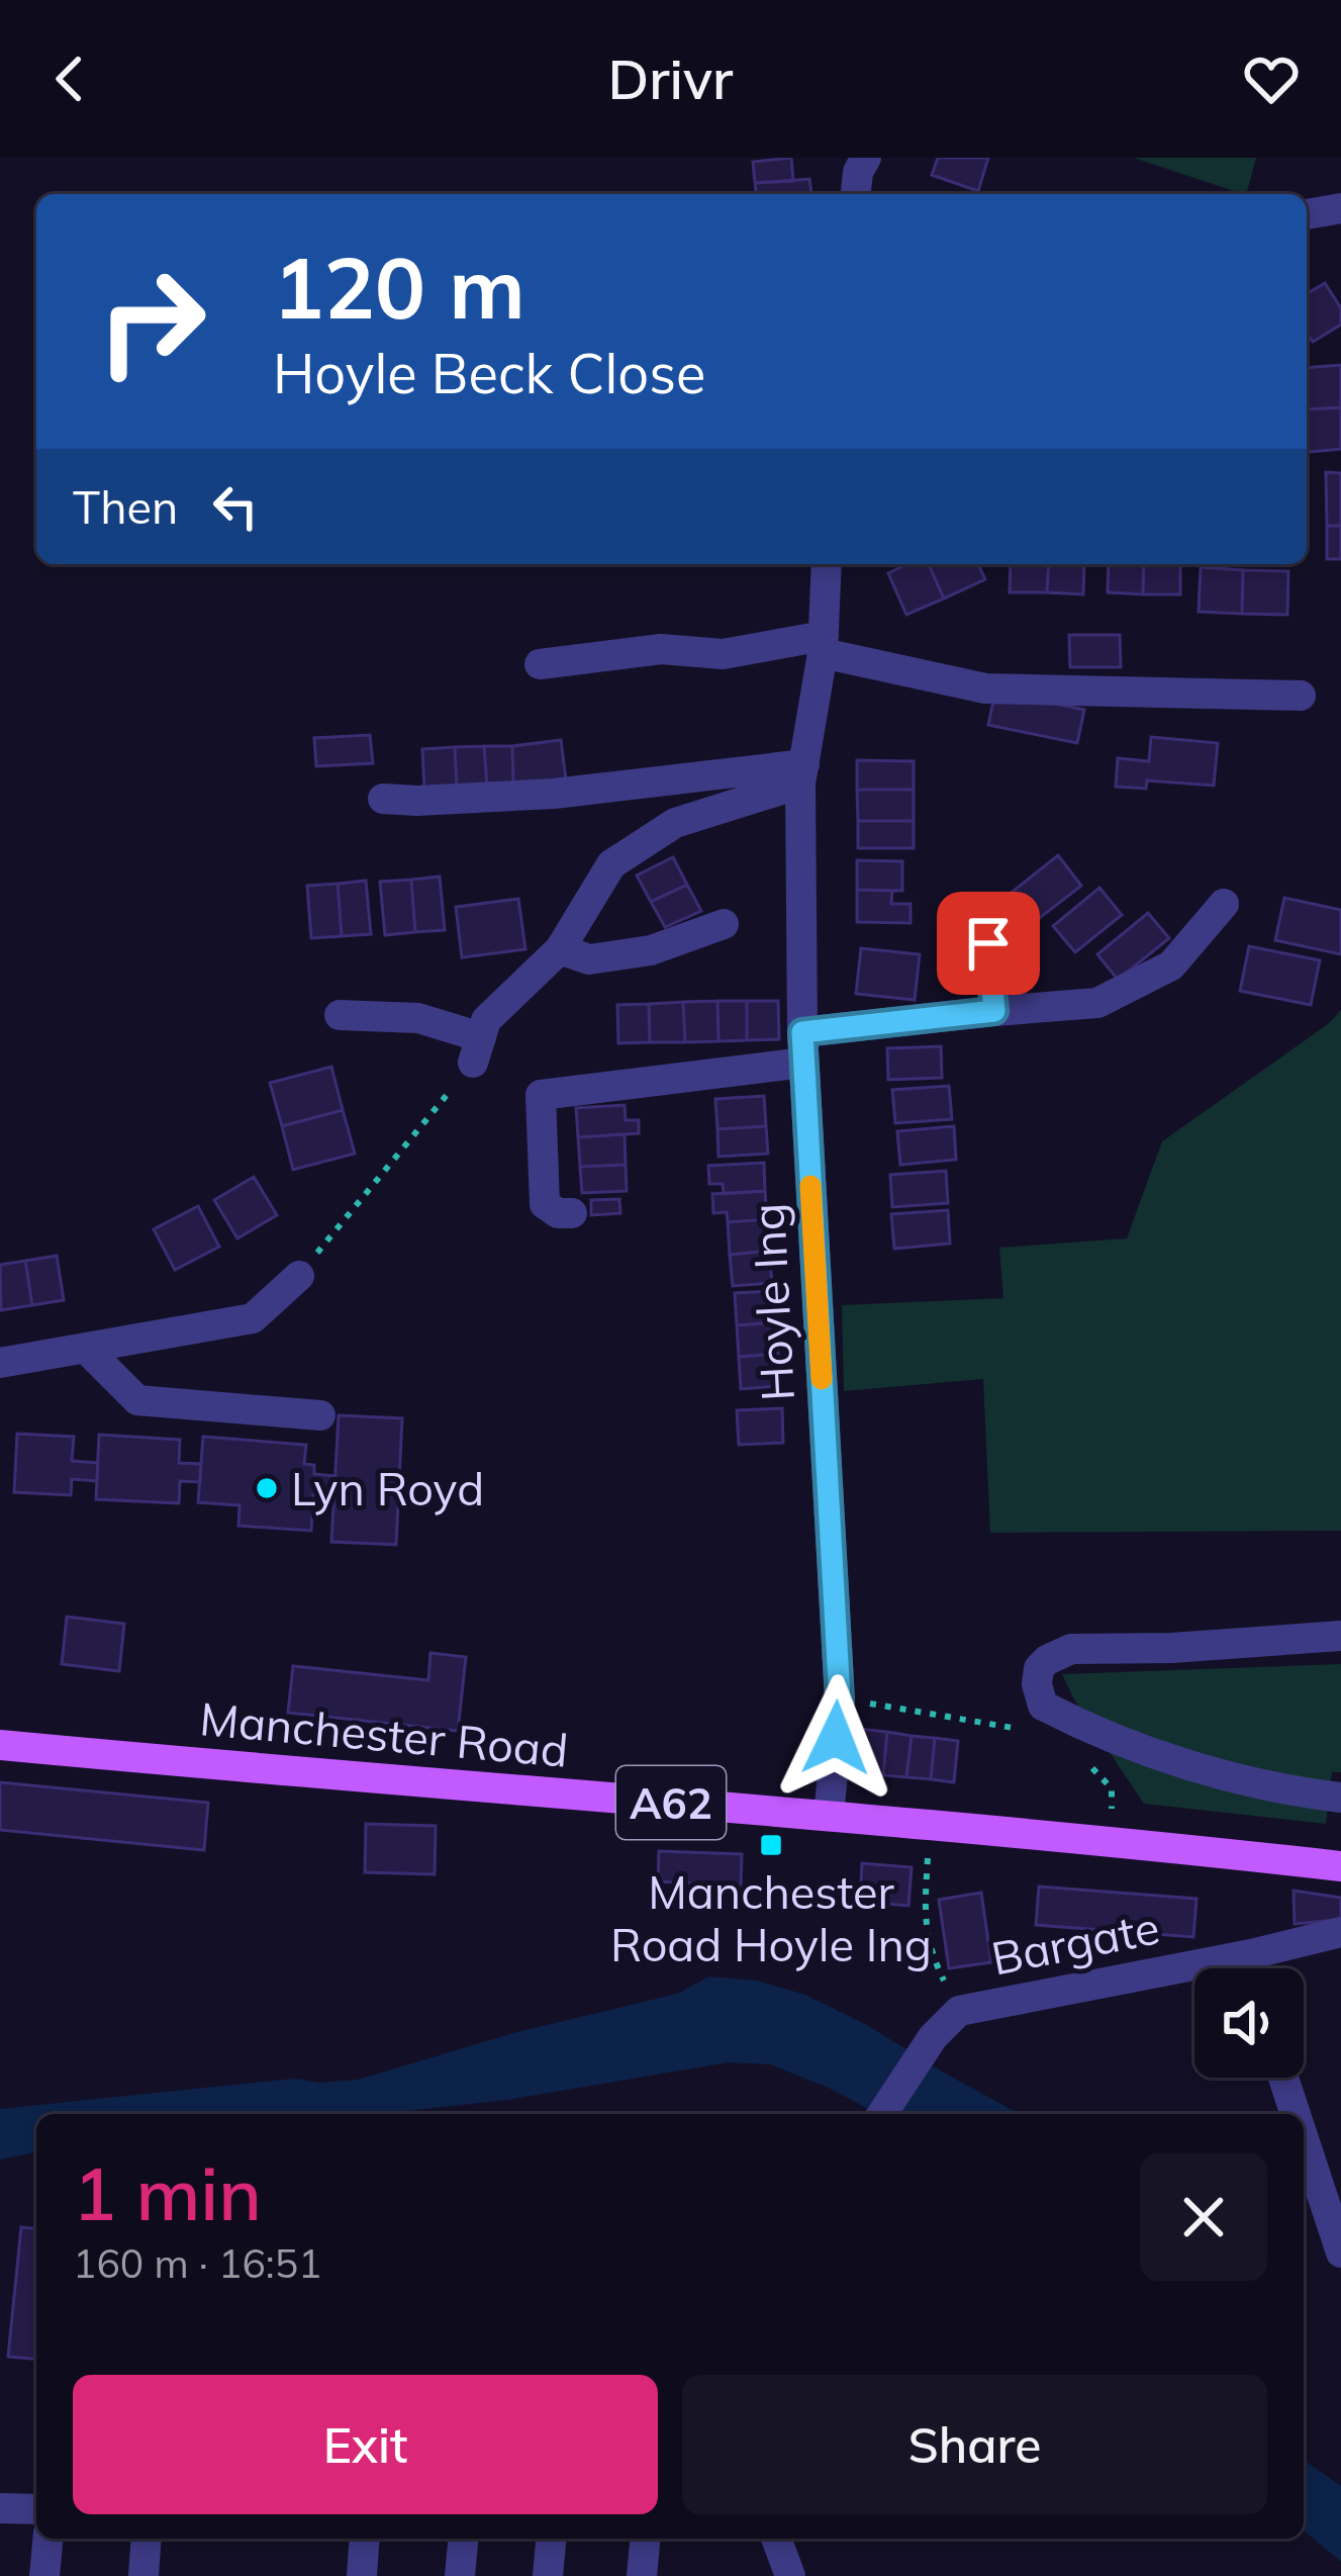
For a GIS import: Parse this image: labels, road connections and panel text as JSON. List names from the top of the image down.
{
  "streets": {
    "main road": ["Manchester Road", "A62"],
    "street": ["Hoyle Ing", "Bargate"]
  },
  "crossings": [
    ["Hoyle Ing", "Manchester Road"]
  ],
  "places": {
    "other": ["Lyn Royd"],
    "transit": ["Manchester Road Hoyle Ing"]
  },
  "page": {
    "header": "Drivr",
    "turn": ["120 m", "Hoyle Beck Close"],
    "then": "Then",
    "heading": ["1 min", "160 m · 16:51"],
    "buttons": ["Exit", "Share"]
  }
}
